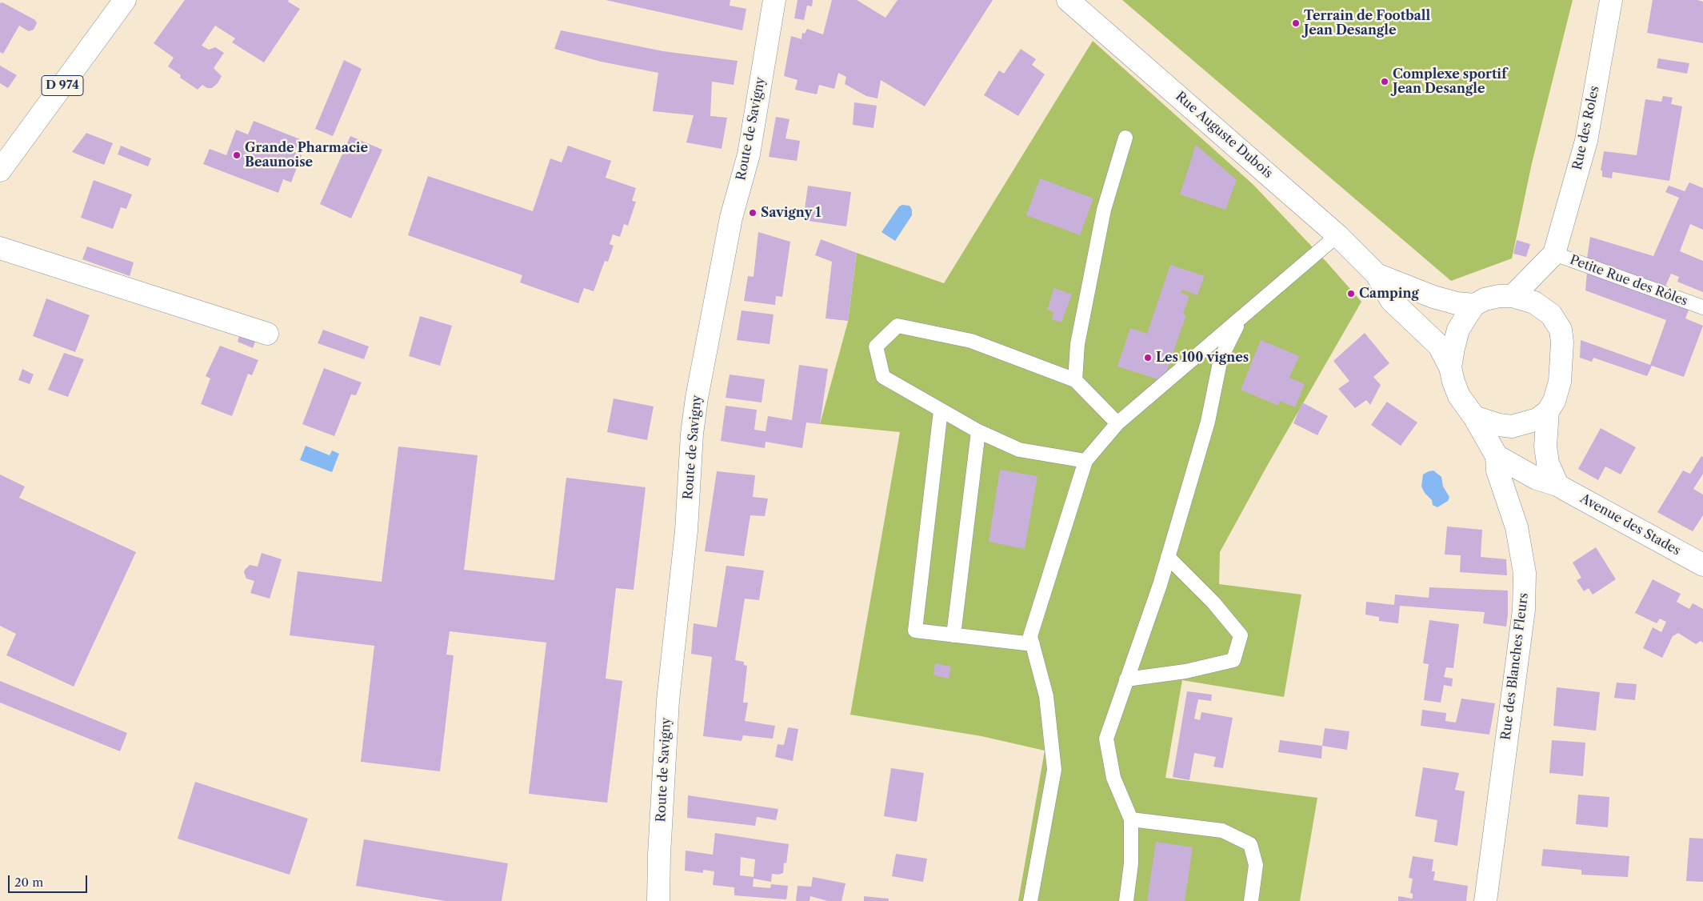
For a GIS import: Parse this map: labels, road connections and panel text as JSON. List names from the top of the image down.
{
  "streets": {
    "street": [
      "D 974",
      "Rue des Roles",
      "Route de Savigny",
      "Rue Auguste Dubois",
      "Avenue des Stades",
      "Rue des Blanches Fleurs"
    ],
    "lane": ["Petite Rue des Rôles"]
  },
  "crossings": [
    ["Rue des Roles", "Petite Rue des Rôles"],
    ["Rue Auguste Dubois", "Rue des Blanches Fleurs"],
    ["Avenue des Stades", "Rue des Blanches Fleurs"]
  ],
  "places": [
    "Terrain de Football Jean Desangle",
    "Complexe sportif Jean Desangle",
    "Grande Pharmacie Beaunoise",
    "Savigny 1",
    "Camping",
    "Les 100 vignes"
  ],
  "scale_bar": "20 m"
}
